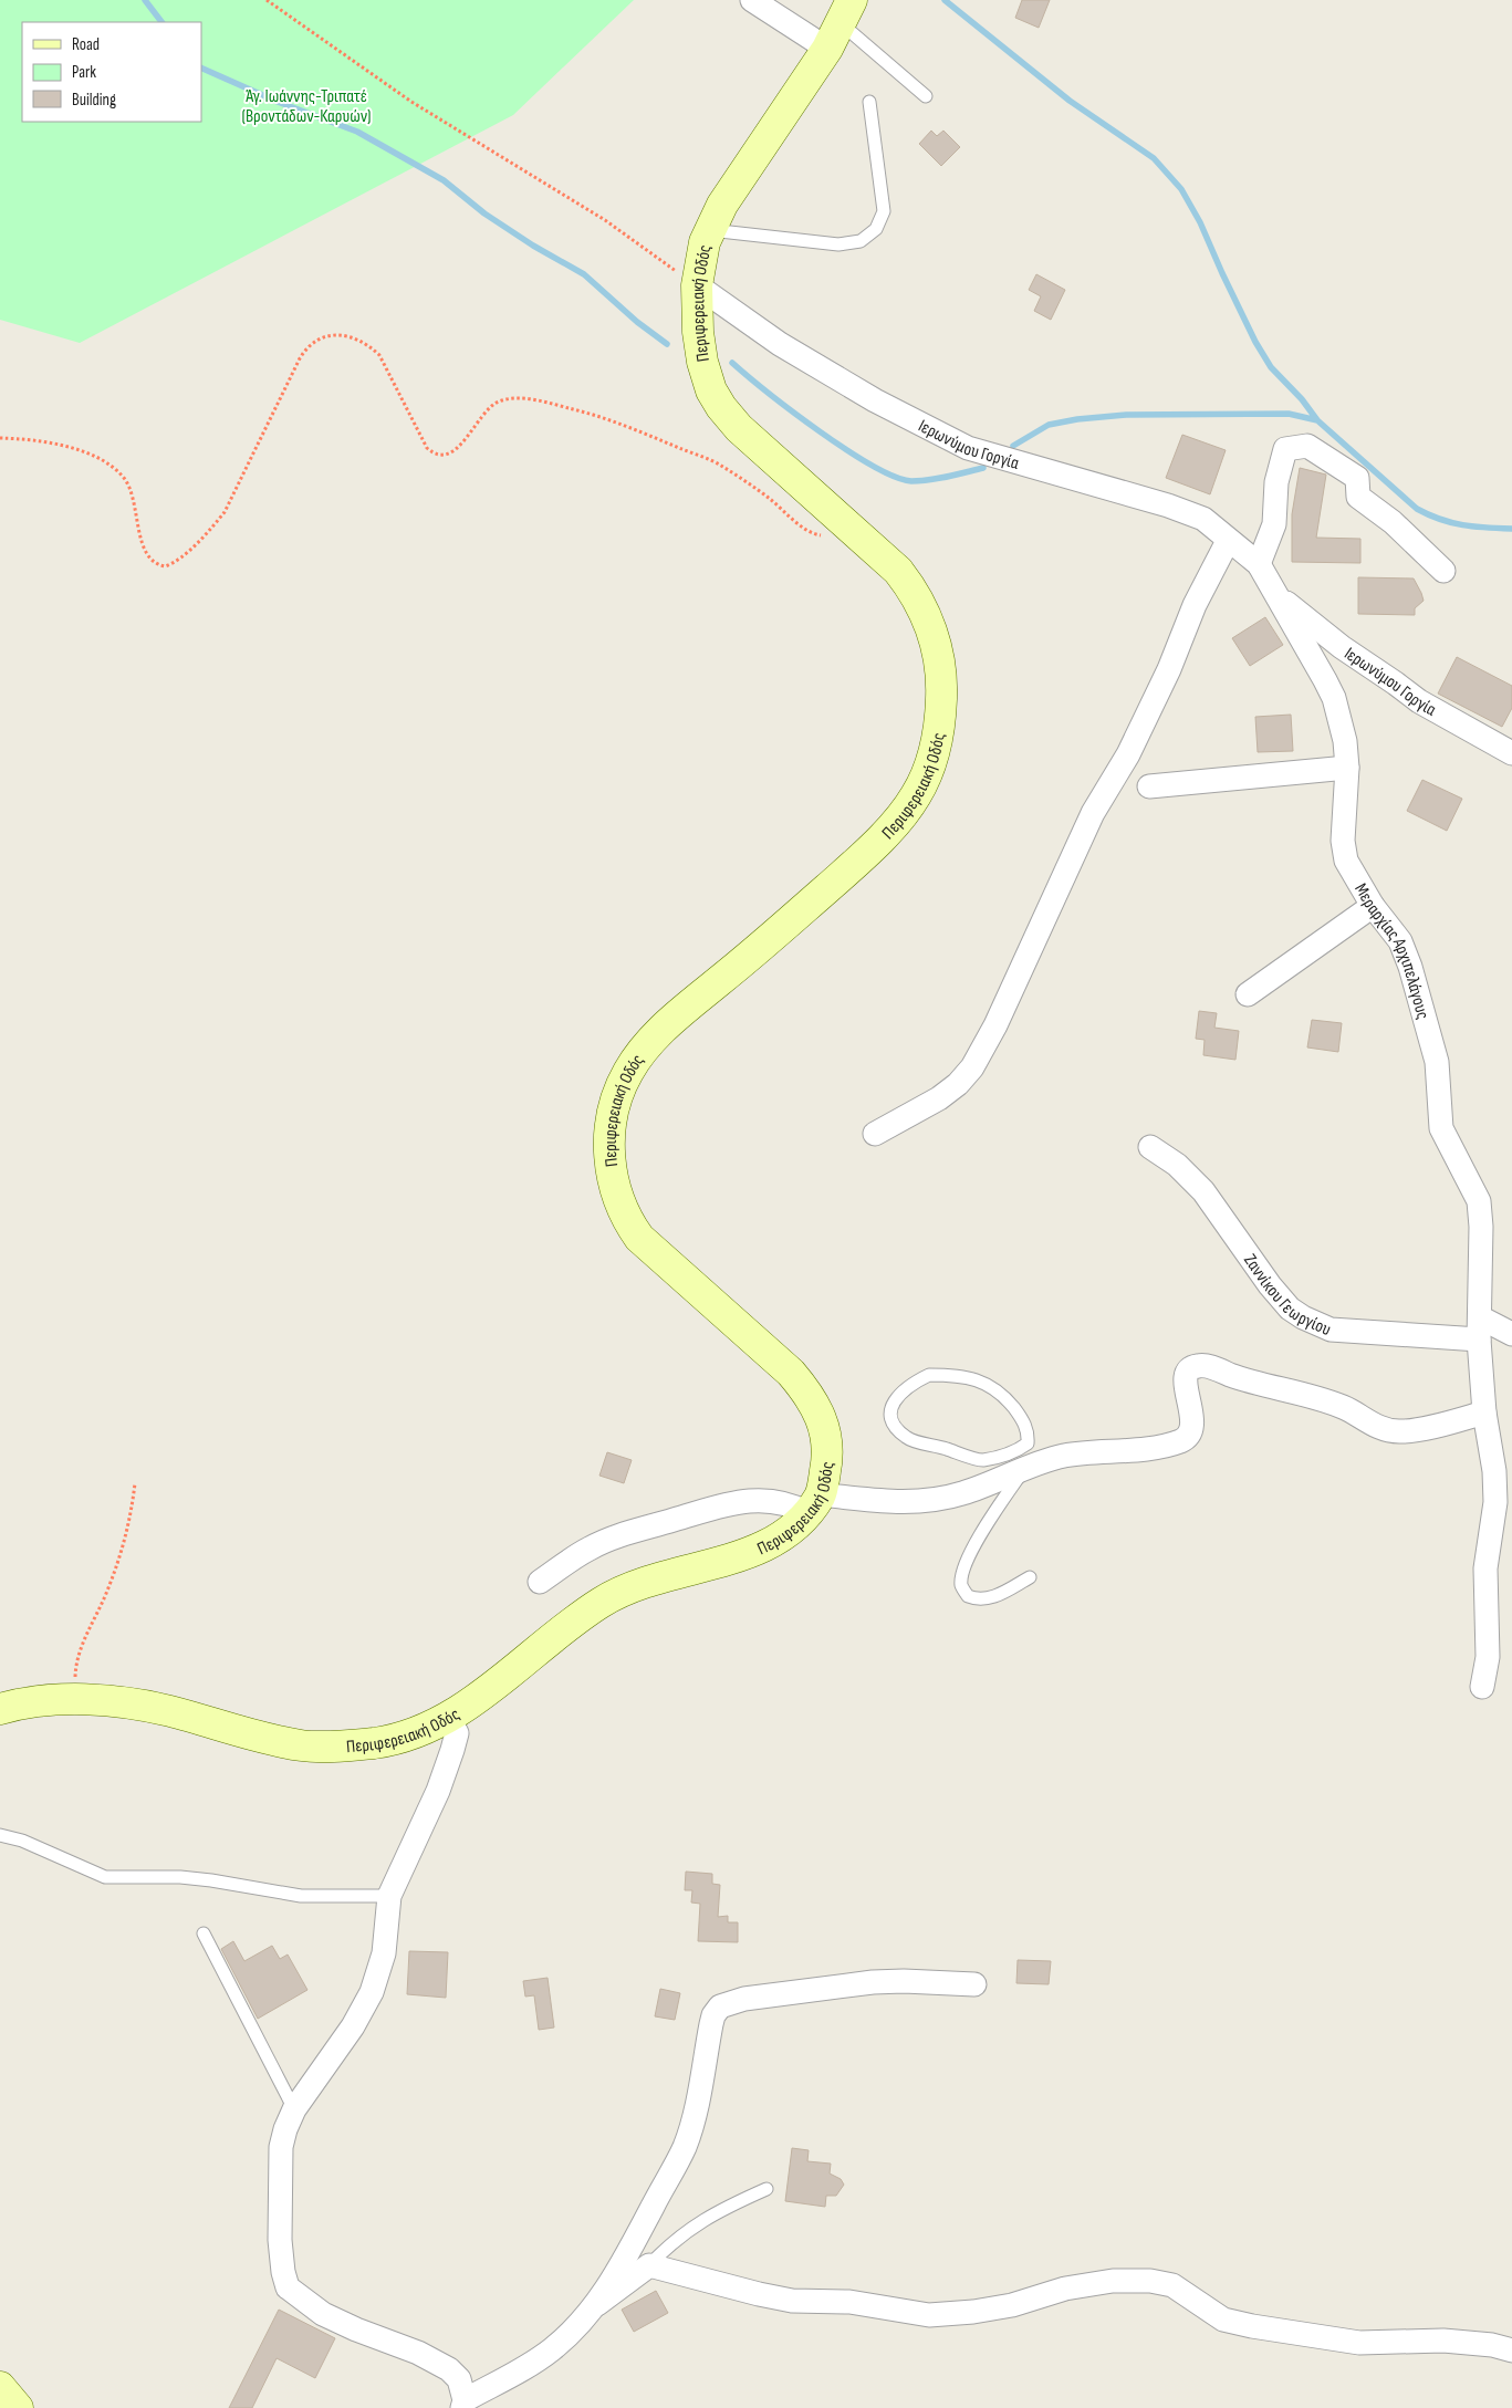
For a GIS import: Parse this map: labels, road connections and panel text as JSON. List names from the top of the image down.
{
  "streets": {
    "main road": ["Περιφερειακή Οδός"],
    "street": ["Ιερωνύμου Γοργία", "Μεραρχίας Αρχιπελάγους", "Ζαννίκου Γεωργίου"]
  },
  "crossings": [
    ["Περιφερειακή Οδός", "Ιερωνύμου Γοργία"],
    ["Ιερωνύμου Γοργία", "Μεραρχίας Αρχιπελάγους"],
    ["Μεραρχίας Αρχιπελάγους", "Ζαννίκου Γεωργίου"]
  ],
  "parks": ["Άγ. Ιωάννης-Τριπατέ (Βροντάδων-Καρυών)"],
  "legend": ["Road", "Park", "Building"]
}
